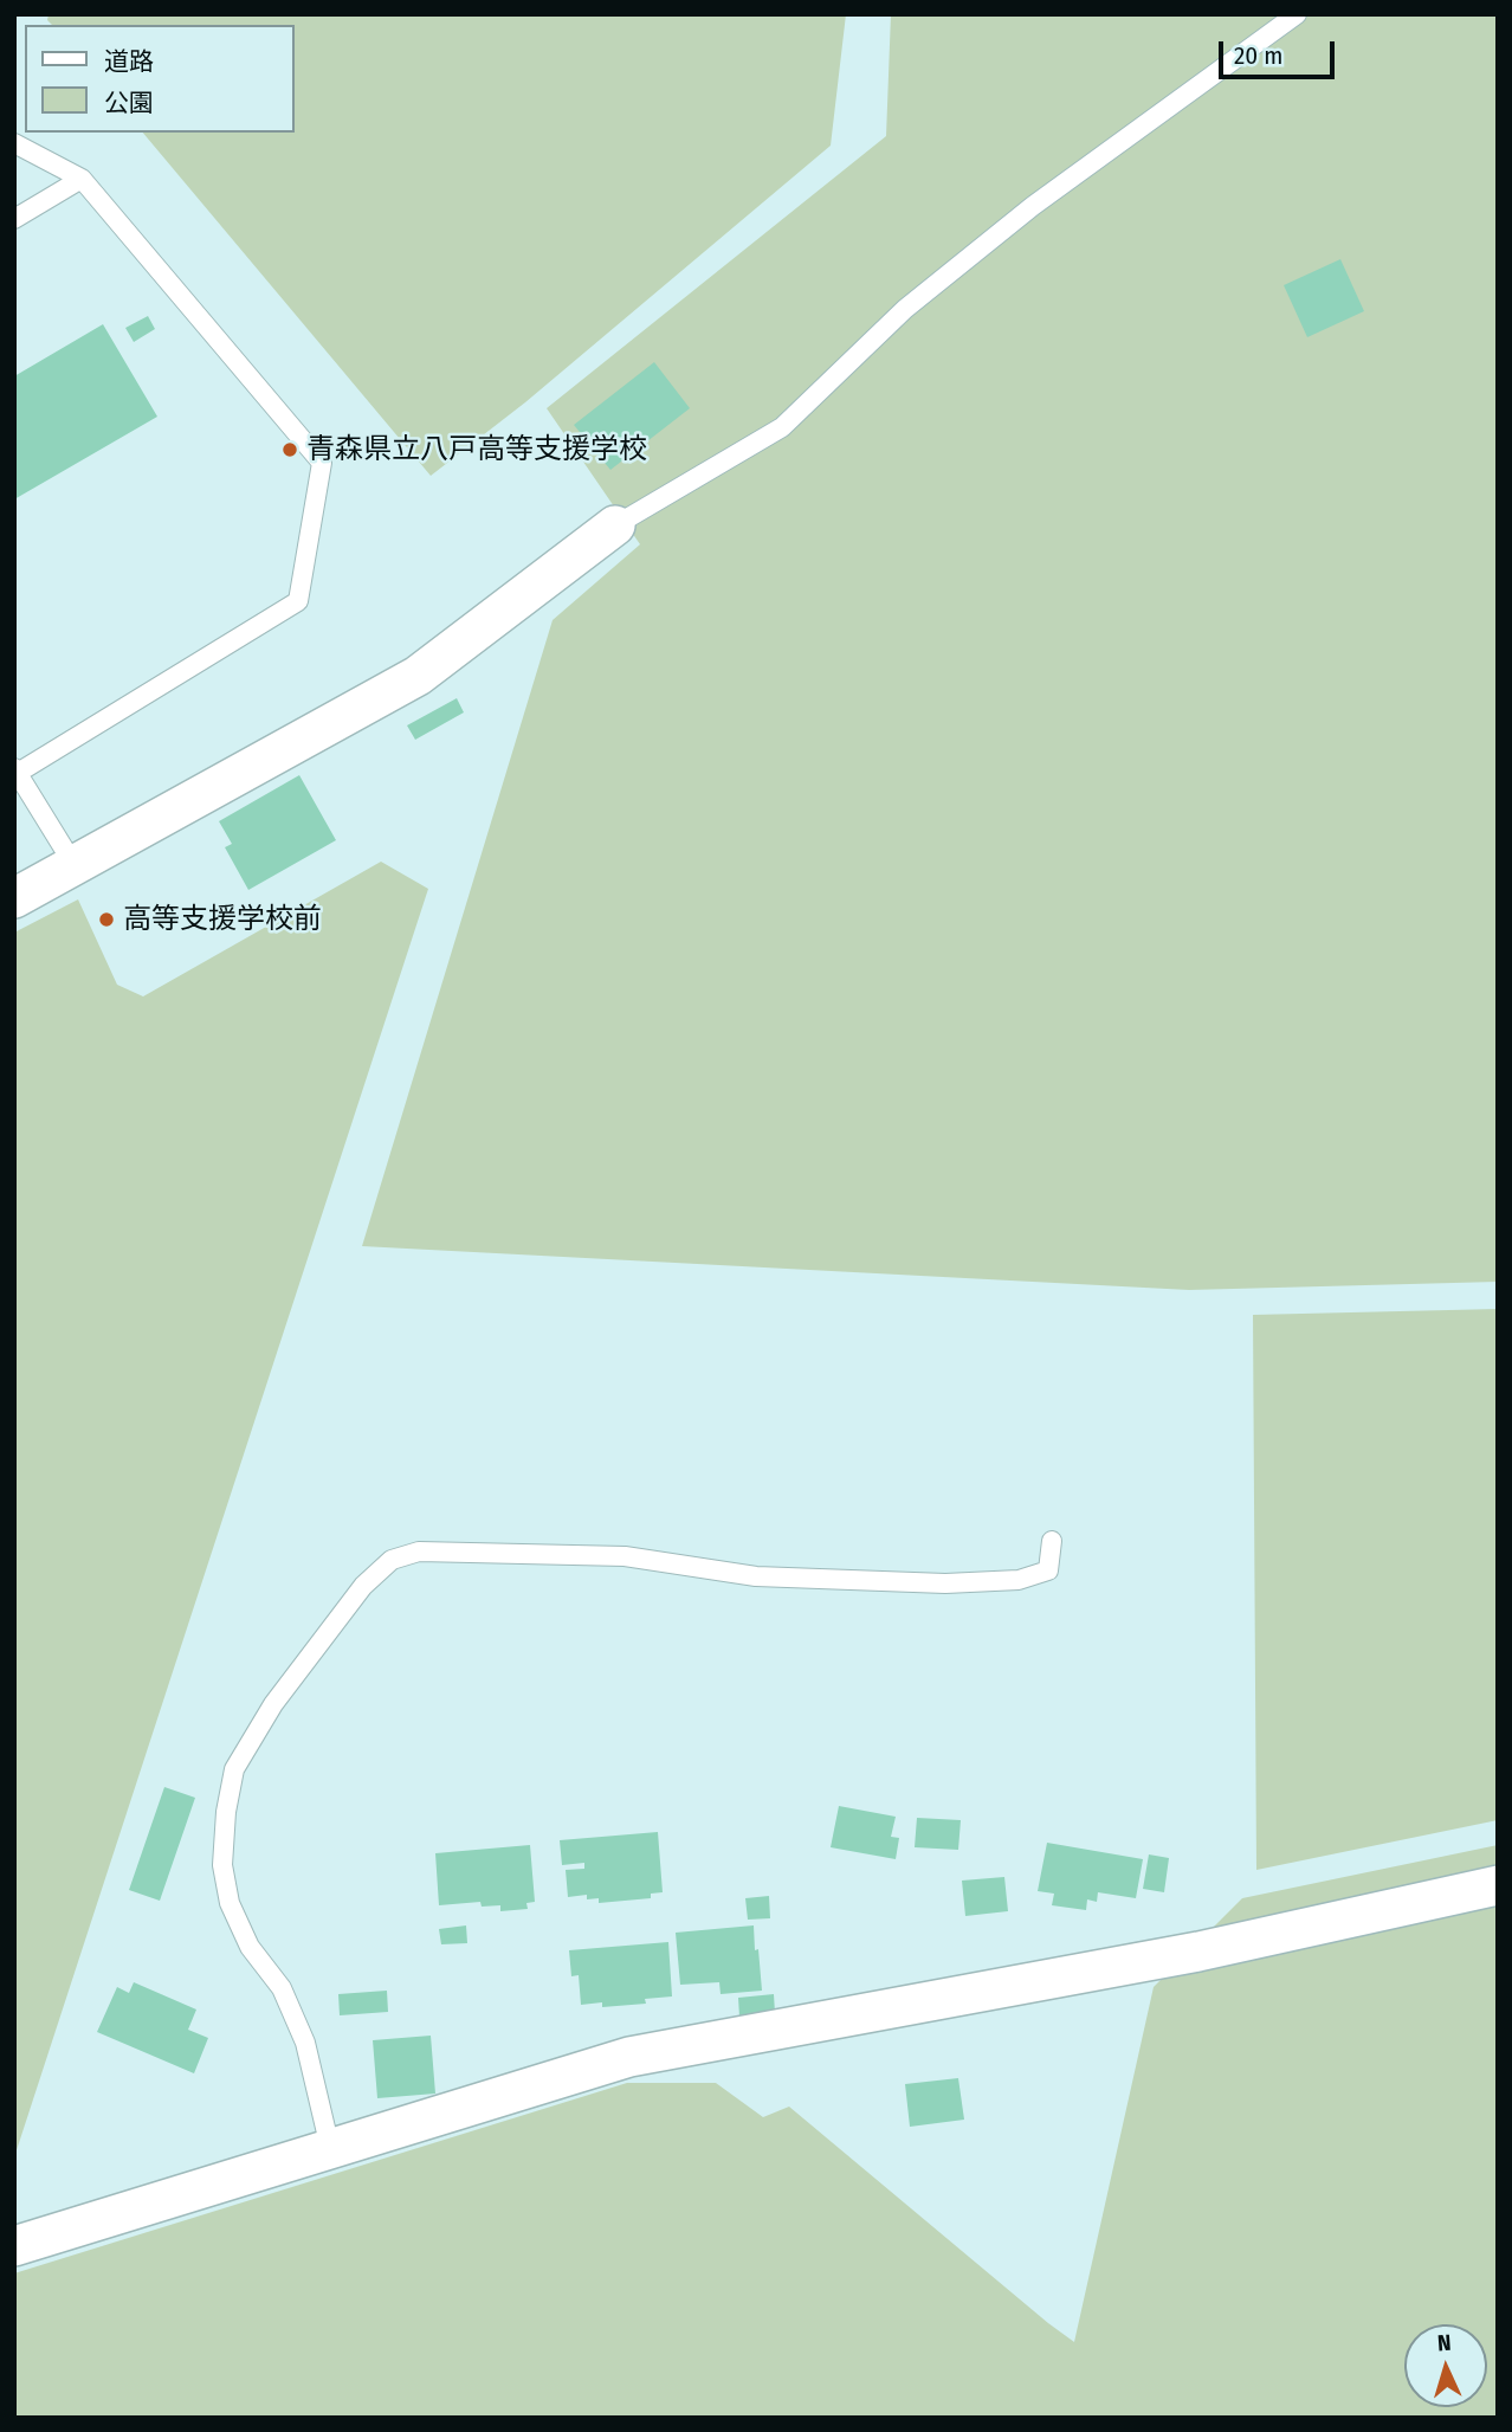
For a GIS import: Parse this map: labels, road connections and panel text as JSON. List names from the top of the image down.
{
  "places": ["青森県立八戸高等支援学校", "高等支援学校前"],
  "legend": ["道路", "公園"],
  "scale_bar": "20 m",
  "north": "top"
}
